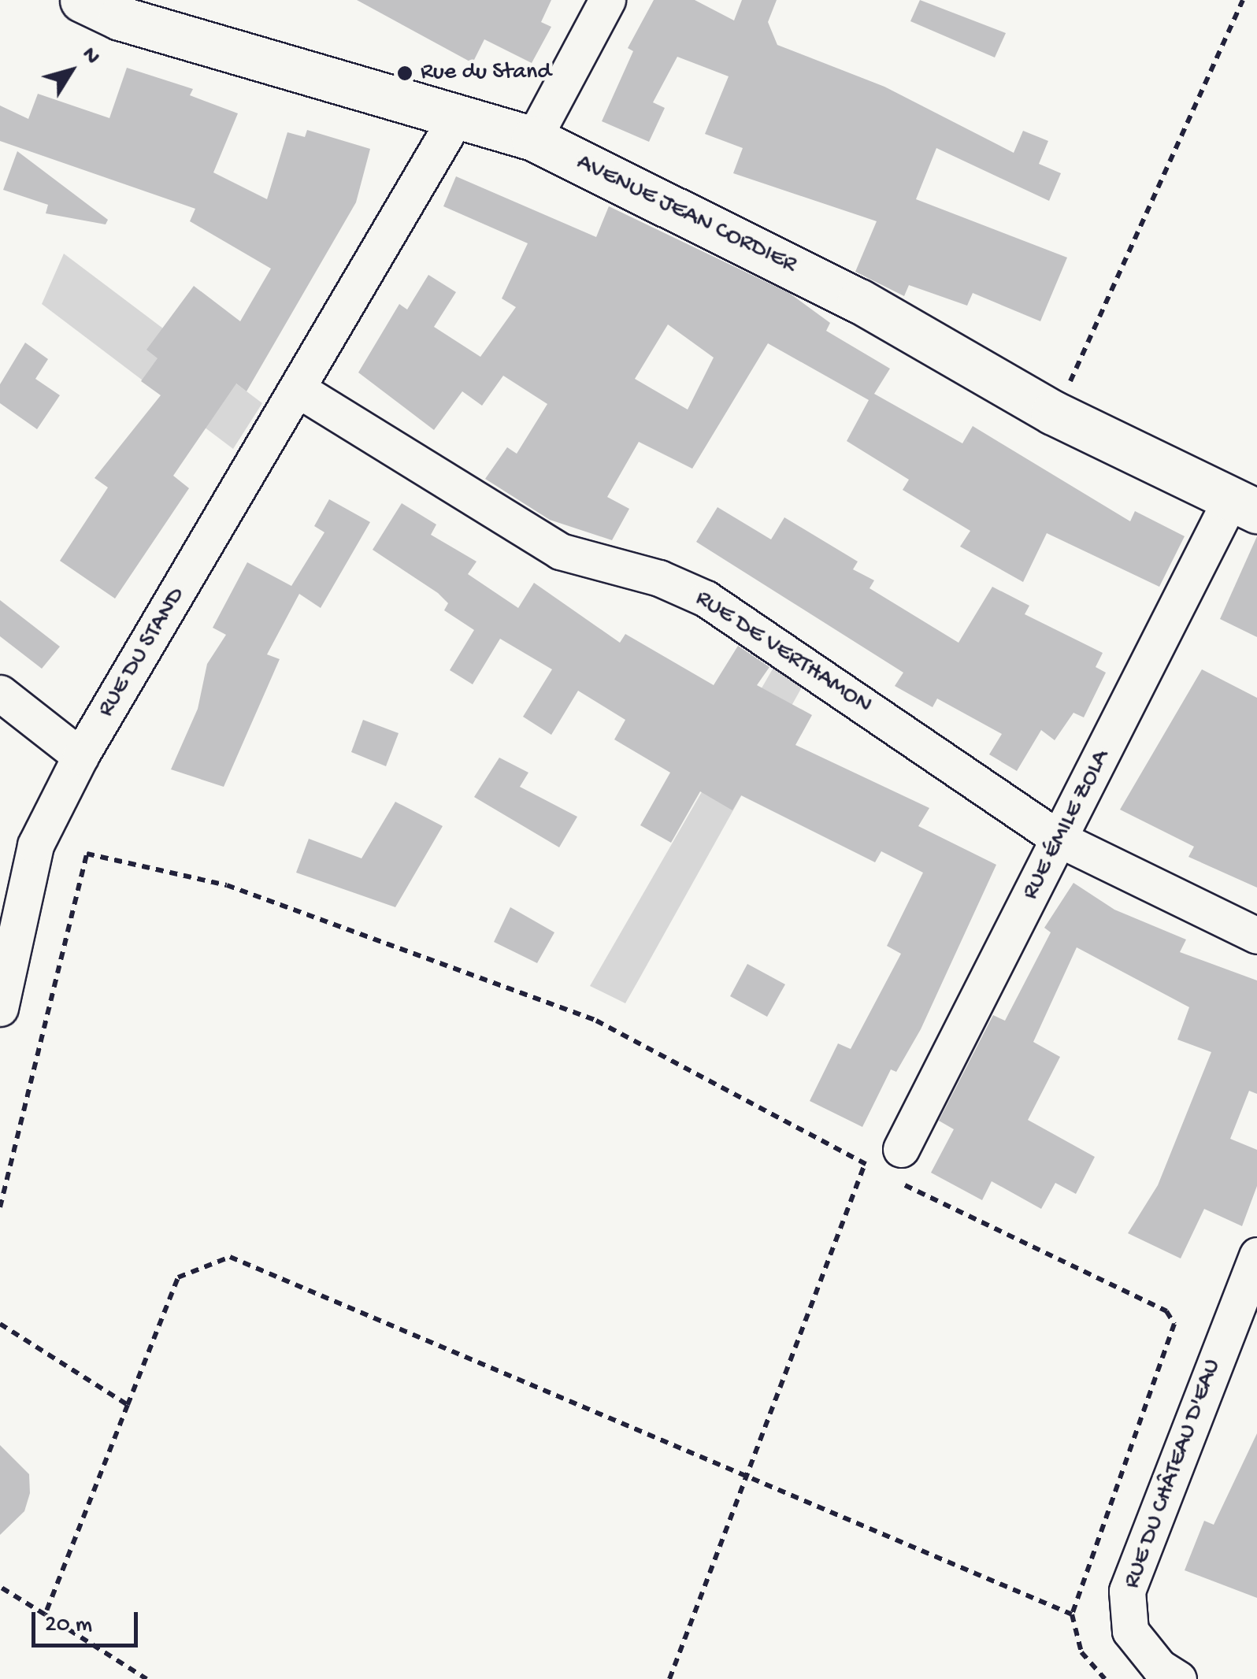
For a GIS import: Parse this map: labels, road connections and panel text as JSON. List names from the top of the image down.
{
  "streets": {
    "street": [
      "AVENUE JEAN CORDIER",
      "RUE DU STAND",
      "RUE DE VERTHAMON",
      "RUE ÉMILE ZOLA",
      "RUE DU CHÂTEAU D'EAU"
    ]
  },
  "crossings": [
    ["AVENUE JEAN CORDIER", "RUE DU STAND"],
    ["AVENUE JEAN CORDIER", "RUE ÉMILE ZOLA"],
    ["RUE DU STAND", "RUE DE VERTHAMON"],
    ["RUE DE VERTHAMON", "RUE ÉMILE ZOLA"]
  ],
  "places": ["Rue du Stand"],
  "scale_bar": "20 m",
  "north": "top right"
}
